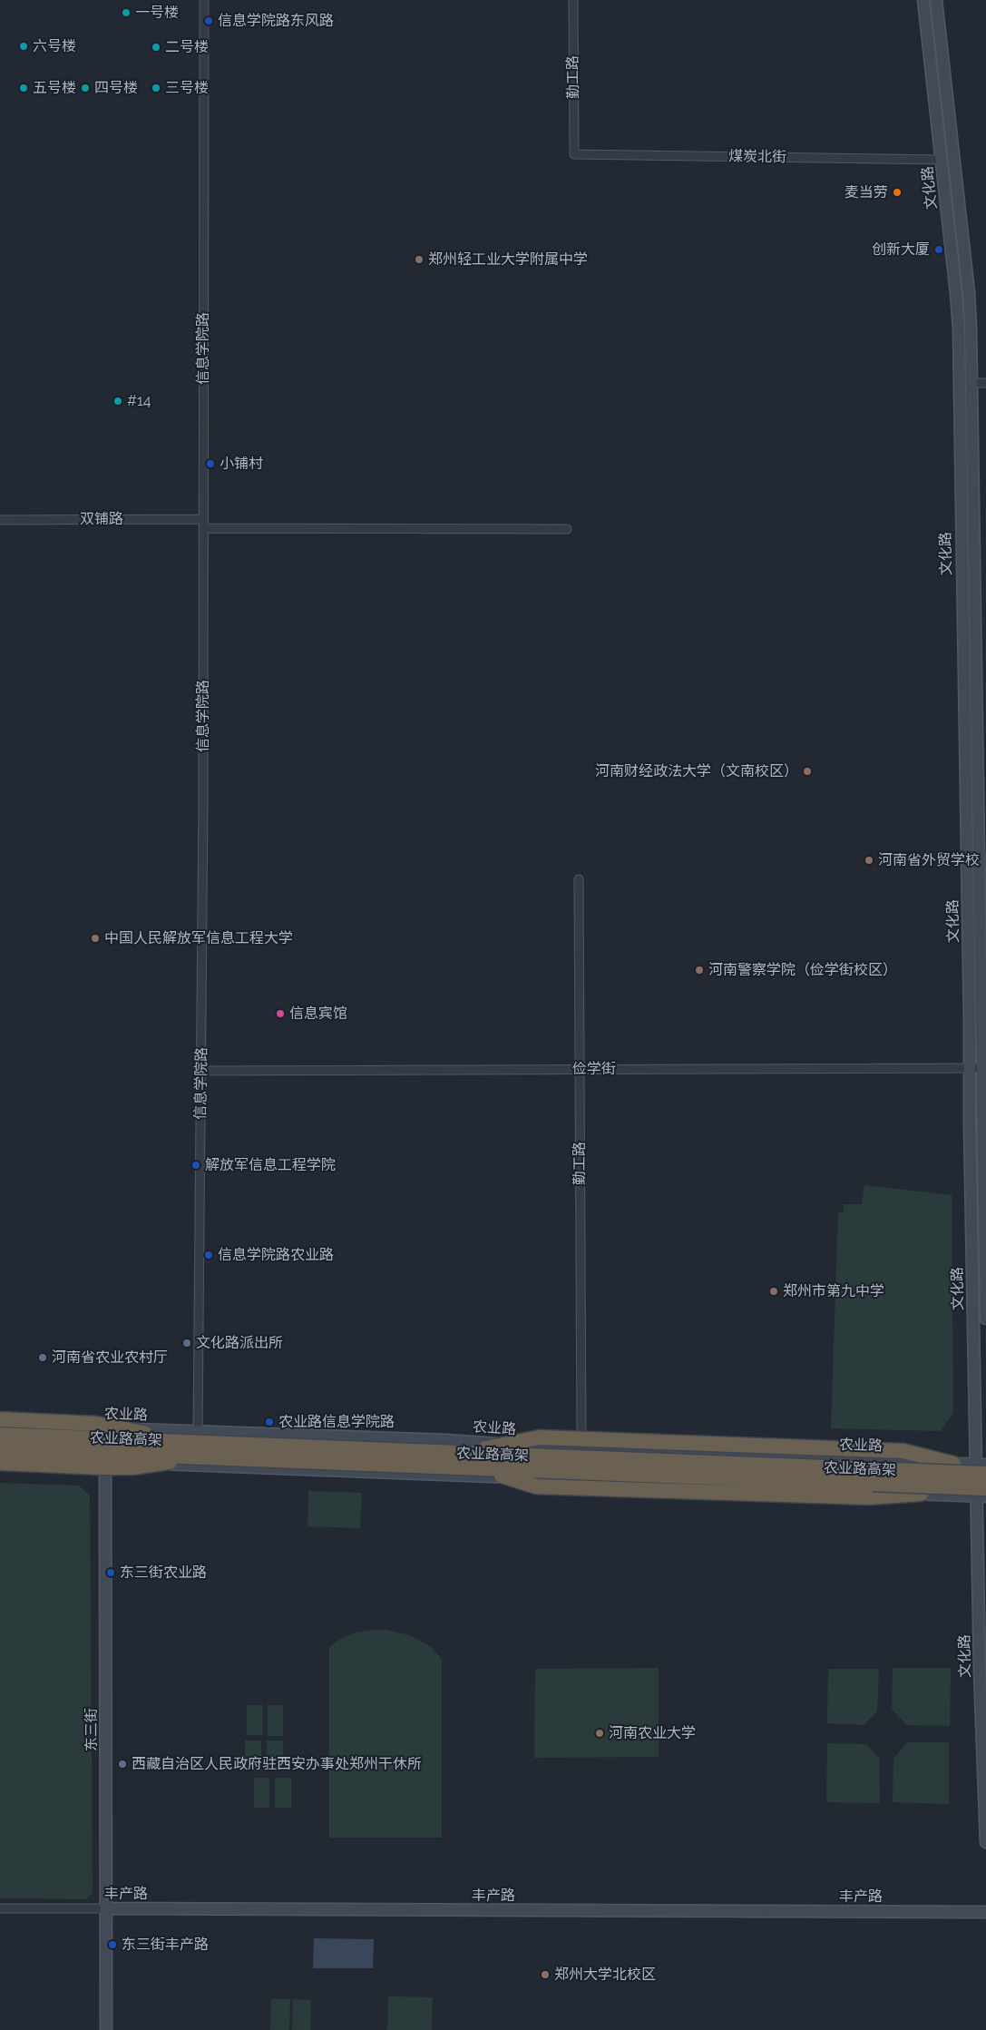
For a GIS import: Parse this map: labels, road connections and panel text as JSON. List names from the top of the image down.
{
  "streets": {
    "highway": ["农业路高架"],
    "street": [
      "勤工路",
      "煤炭北街",
      "文化路",
      "信息学院路",
      "双铺路",
      "俭学街",
      "农业路",
      "东三街",
      "丰产路"
    ]
  },
  "crossings": [
    ["勤工路", "煤炭北街"],
    ["勤工路", "俭学街"],
    ["勤工路", "农业路"],
    ["煤炭北街", "文化路"],
    ["文化路", "俭学街"],
    ["文化路", "农业路"],
    ["文化路", "农业路高架"],
    ["信息学院路", "双铺路"],
    ["信息学院路", "俭学街"],
    ["信息学院路", "农业路"],
    ["农业路", "农业路高架"],
    ["农业路", "东三街"],
    ["东三街", "丰产路"]
  ],
  "places": [
    "一号楼",
    "信息学院路东风路",
    "六号楼",
    "二号楼",
    "五号楼",
    "四号楼",
    "三号楼",
    "麦当劳",
    "创新大厦",
    "郑州轻工业大学附属中学",
    "#14",
    "小铺村",
    "河南财经政法大学（文南校区）",
    "河南省外贸学校",
    "中国人民解放军信息工程大学",
    "河南警察学院（俭学街校区）",
    "信息宾馆",
    "解放军信息工程学院",
    "信息学院路农业路",
    "郑州市第九中学",
    "文化路派出所",
    "河南省农业农村厅",
    "农业路信息学院路",
    "东三街农业路",
    "河南农业大学",
    "西藏自治区人民政府驻西安办事处郑州干休所",
    "东三街丰产路",
    "郑州大学北校区"
  ]
}
